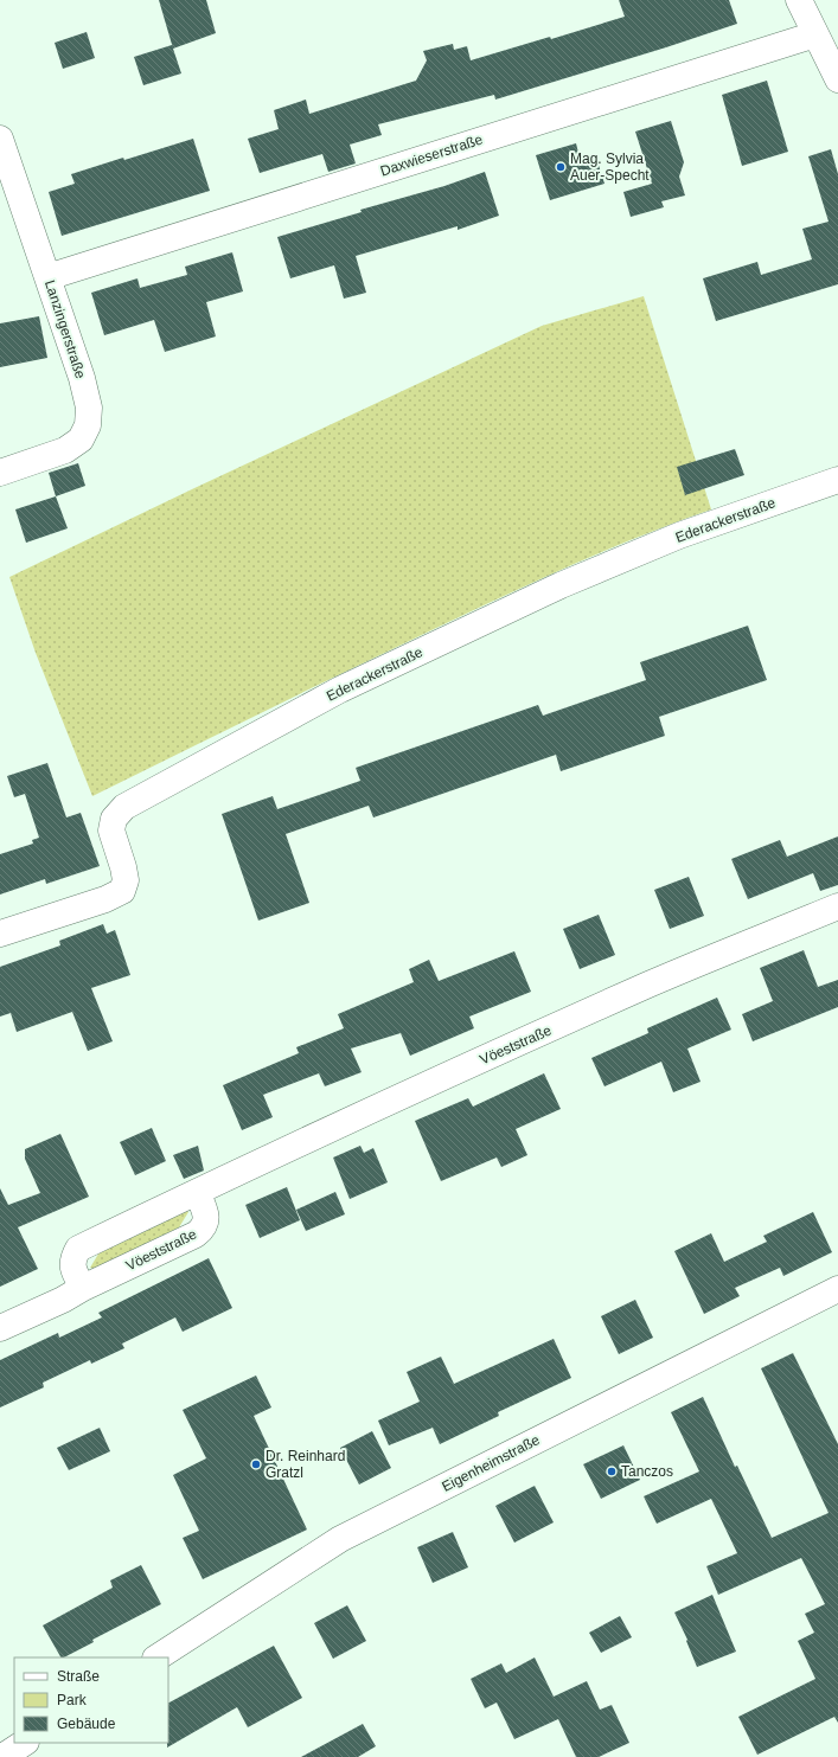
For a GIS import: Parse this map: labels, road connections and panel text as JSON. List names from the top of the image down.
{
  "streets": {
    "street": [
      "Daxwieserstraße",
      "Lanzingerstraße",
      "Ederackerstraße",
      "Vöeststraße",
      "Eigenheimstraße"
    ]
  },
  "crossings": [
    ["Daxwieserstraße", "Lanzingerstraße"]
  ],
  "places": ["Mag. Sylvia Auer-Specht", "Dr. Reinhard Gratzl", "Tanczos"],
  "legend": ["Straße", "Park", "Gebäude"]
}
